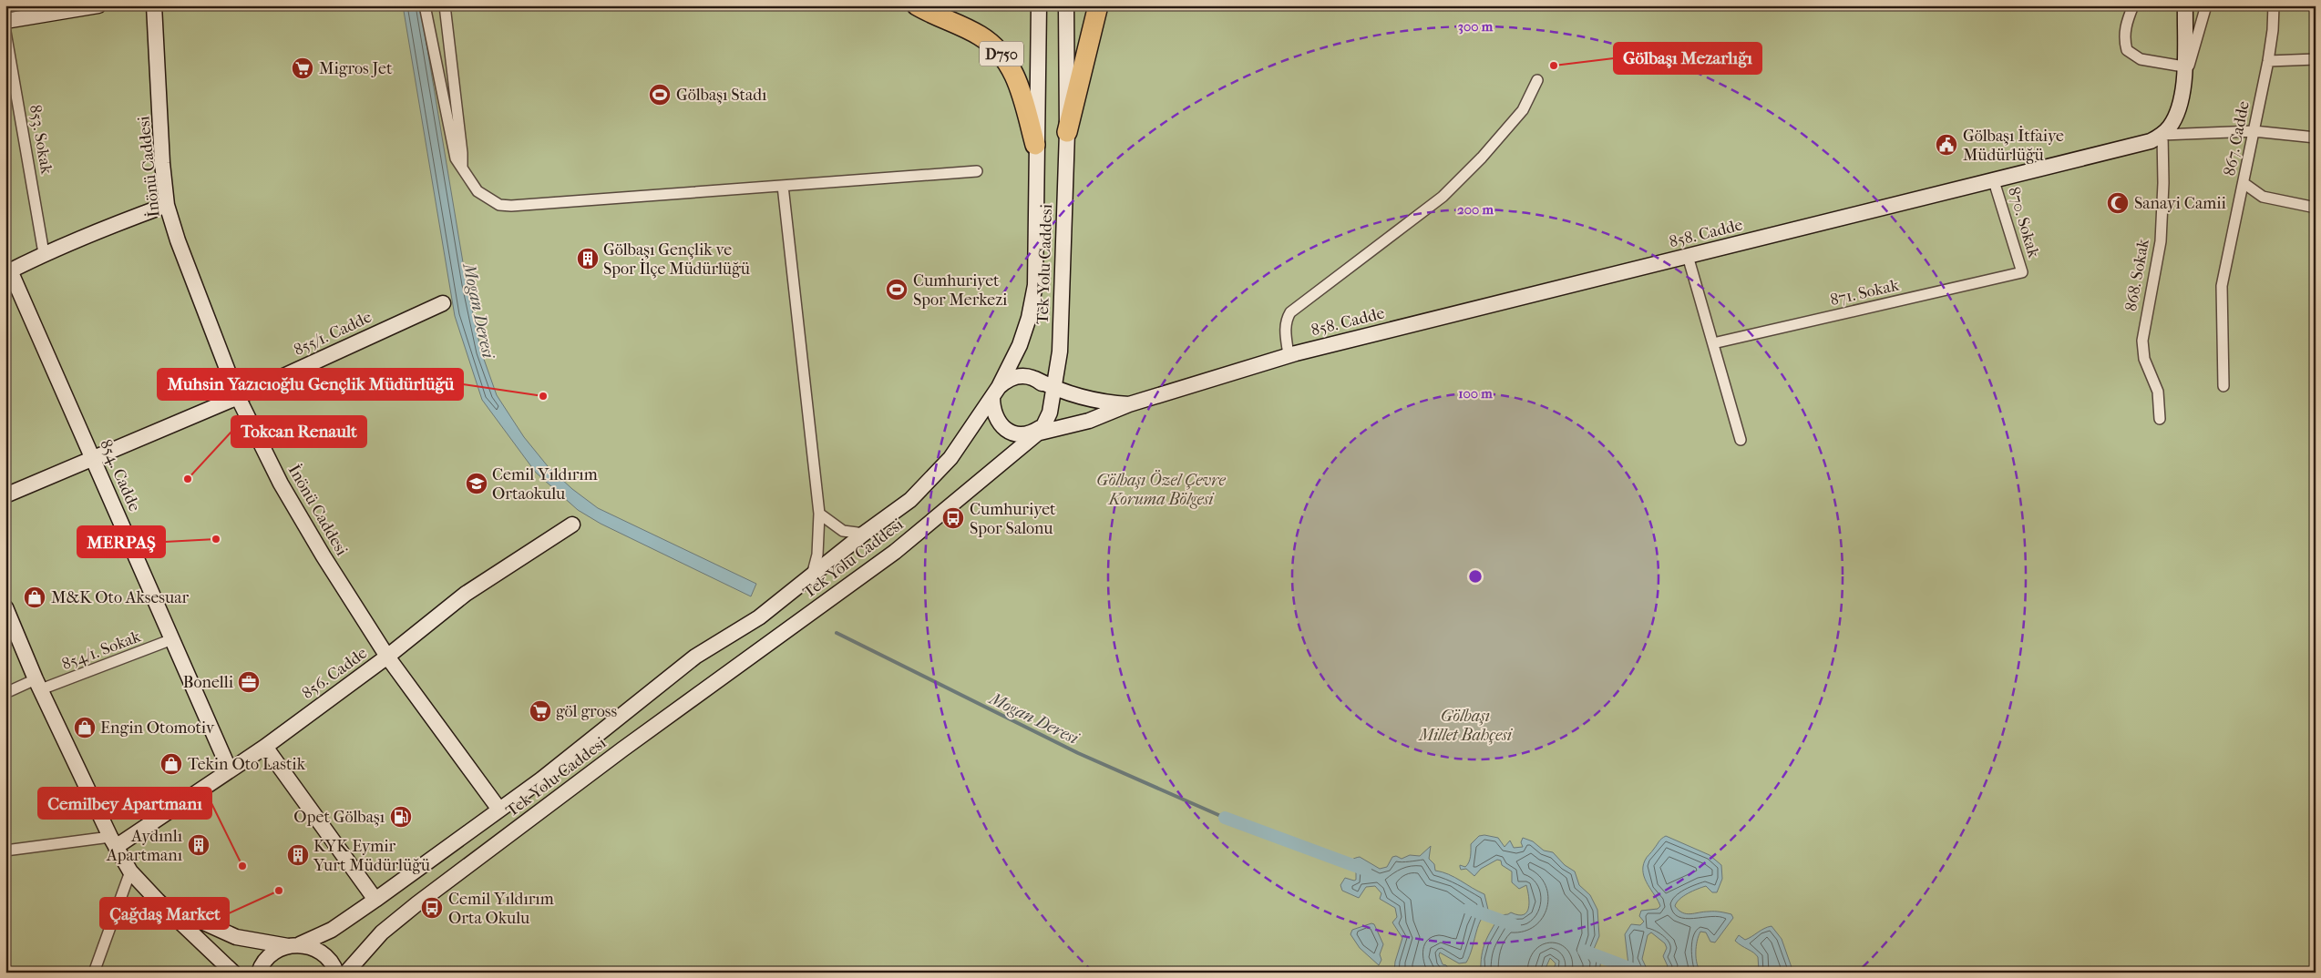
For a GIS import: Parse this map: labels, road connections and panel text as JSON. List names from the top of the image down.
{
  "streets": {
    "highway": ["D750"],
    "street": [
      "867. Cadde",
      "853. Sokak",
      "İnönü Caddesi",
      "870. Sokak",
      "858. Cadde",
      "Tek Yolu Caddesi",
      "868. Sokak",
      "871. Sokak",
      "855/1. Cadde",
      "854. Cadde",
      "854/1. Sokak",
      "856. Cadde"
    ]
  },
  "crossings": [
    ["D750", "Tek Yolu Caddesi"],
    ["İnönü Caddesi", "Tek Yolu Caddesi"],
    ["İnönü Caddesi", "855/1. Cadde"],
    ["İnönü Caddesi", "856. Cadde"],
    ["870. Sokak", "858. Cadde"],
    ["870. Sokak", "871. Sokak"],
    ["858. Cadde", "Tek Yolu Caddesi"],
    ["858. Cadde", "868. Sokak"],
    ["855/1. Cadde", "854. Cadde"],
    ["854. Cadde", "854/1. Sokak"],
    ["854. Cadde", "856. Cadde"]
  ],
  "water": ["Mogan Deresi"],
  "parks": ["Gölbaşı Özel Çevre Koruma Bölgesi", "Gölbaşı Millet Bahçesi"],
  "places": {
    "other": [
      "Gölbaşı Mezarlığı",
      "Muhsin Yazıcıoğlu Gençlik Müdürlüğü",
      "Tokcan Renault",
      "MERPAŞ",
      "Cemilbey Apartmanı",
      "Çağdaş Market"
    ],
    "supermarket": ["Migros Jet", "göl gross"],
    "sports": ["Gölbaşı Stadı", "Cumhuriyet Spor Merkezi"],
    "public building": ["Gölbaşı İtfaiye Müdürlüğü"],
    "mosque": ["Sanayi Camii"],
    "building": ["Gölbaşı Gençlik ve Spor İlçe Müdürlüğü", "Aydınlı Apartmanı", "KYK Eymir Yurt Müdürlüğü"],
    "school or university": ["Cemil Yıldırım Ortaokulu"],
    "bus stop": ["Cumhuriyet Spor Salonu", "Cemil Yıldırım Orta Okulu"],
    "shop": ["M&K Oto Aksesuar", "Engin Otomotiv", "Tekin Oto Lastik"],
    "office": ["Bonelli"],
    "fuel station": ["Opet Gölbaşı"]
  },
  "rings": ["300 m", "200 m", "100 m"]
}
